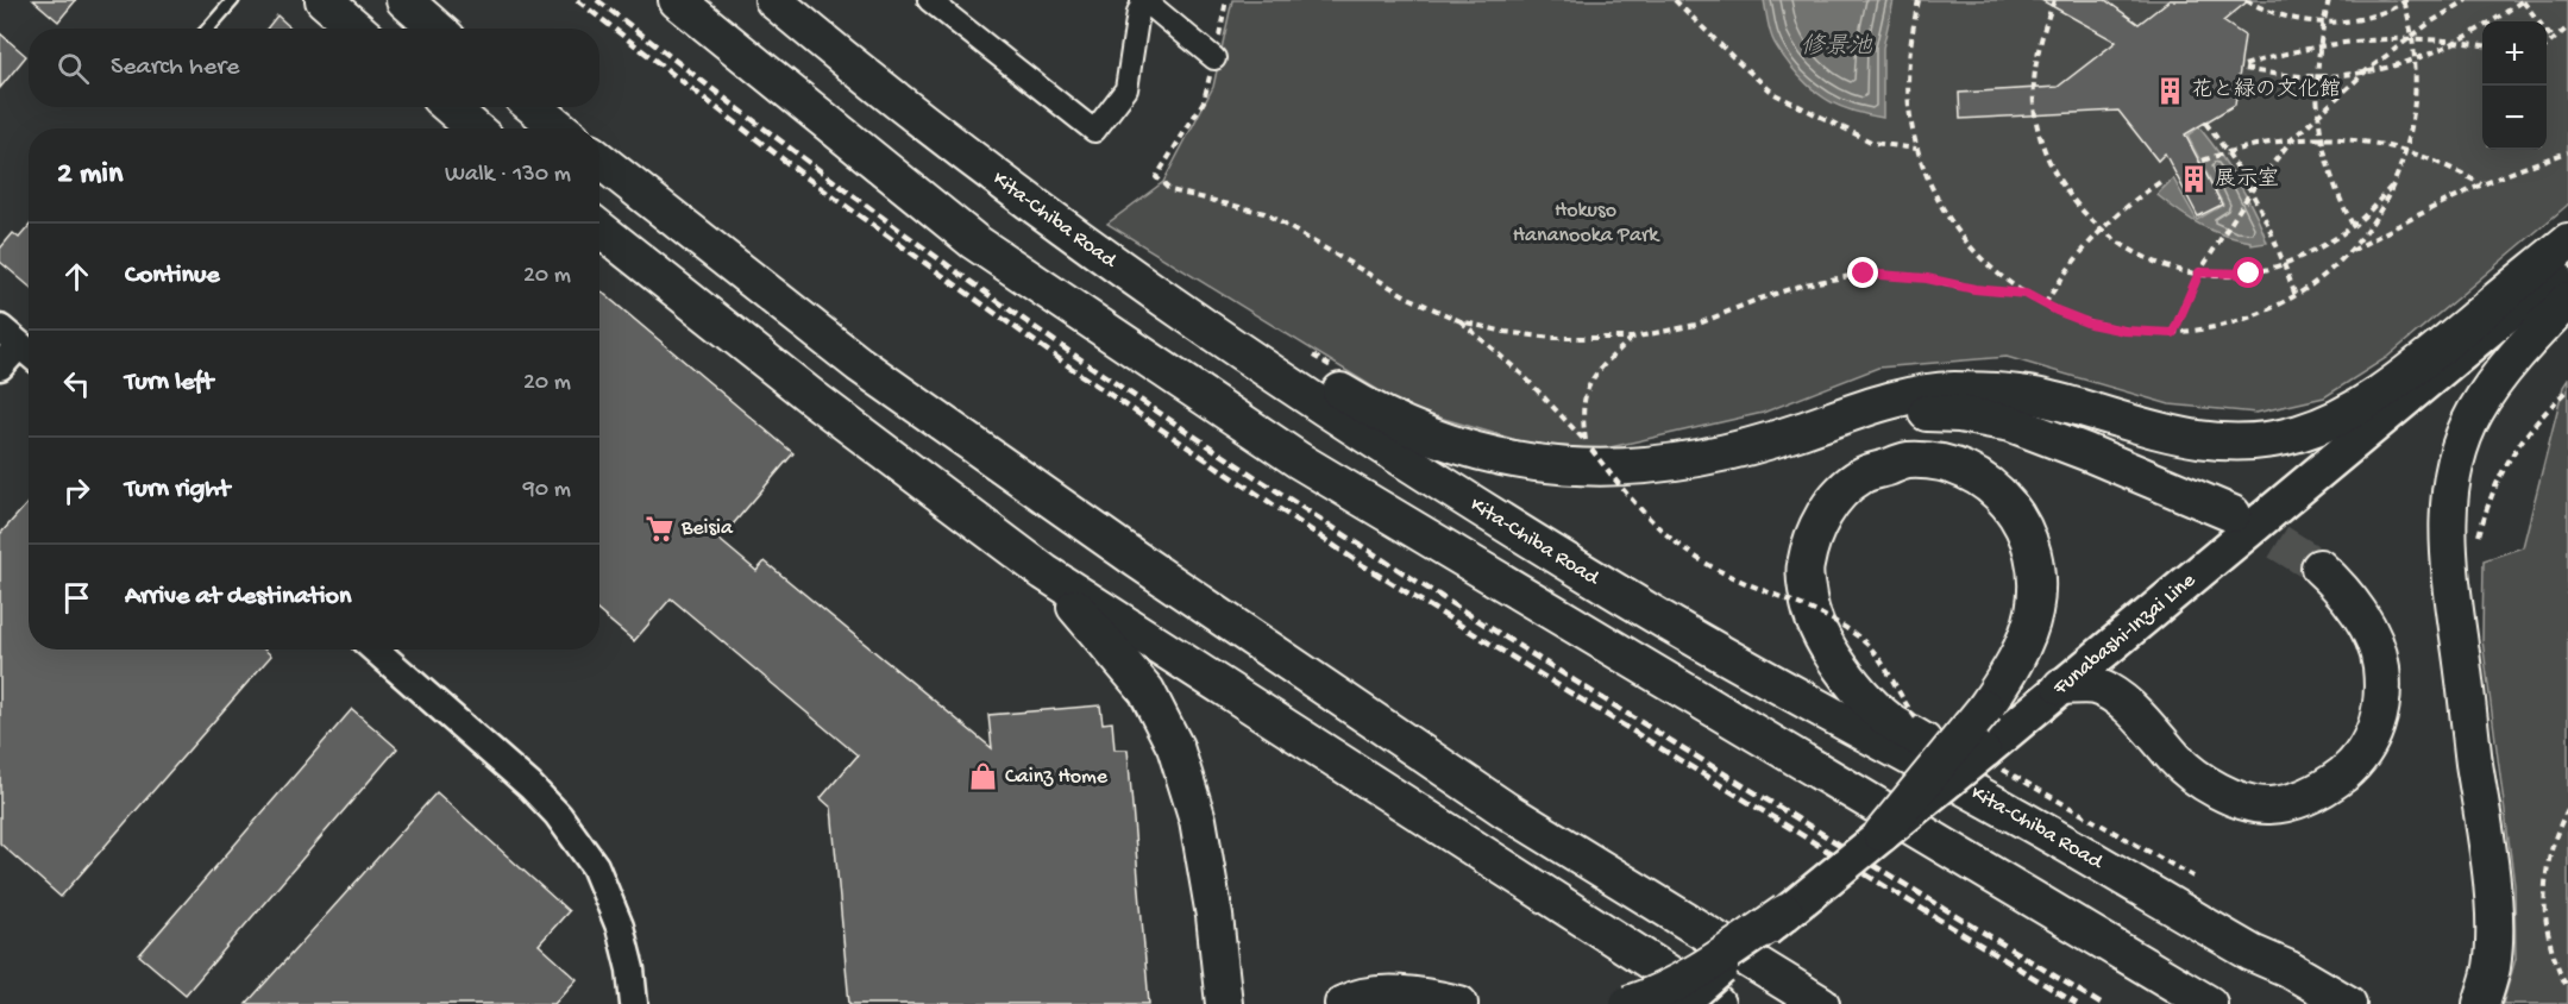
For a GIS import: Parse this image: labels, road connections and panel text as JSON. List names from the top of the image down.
{
  "streets": {
    "highway": ["Kita-Chiba Road"],
    "main road": ["Funabashi-Inzai Line"]
  },
  "water": ["修景池"],
  "parks": ["Hokuso Hananooka Park"],
  "places": {
    "building": ["花と緑の文化館", "展示室"],
    "supermarket": ["Beisia"],
    "shop": ["Cainz Home"]
  },
  "page": {
    "map_buttons": ["+", "−"],
    "search": "Search here",
    "heading": ["2 min", "Walk · 130 m"],
    "list": [
      ["Continue", "20 m"],
      ["Turn left", "20 m"],
      ["Turn right", "90 m"],
      "Arrive at destination"
    ]
  }
}
